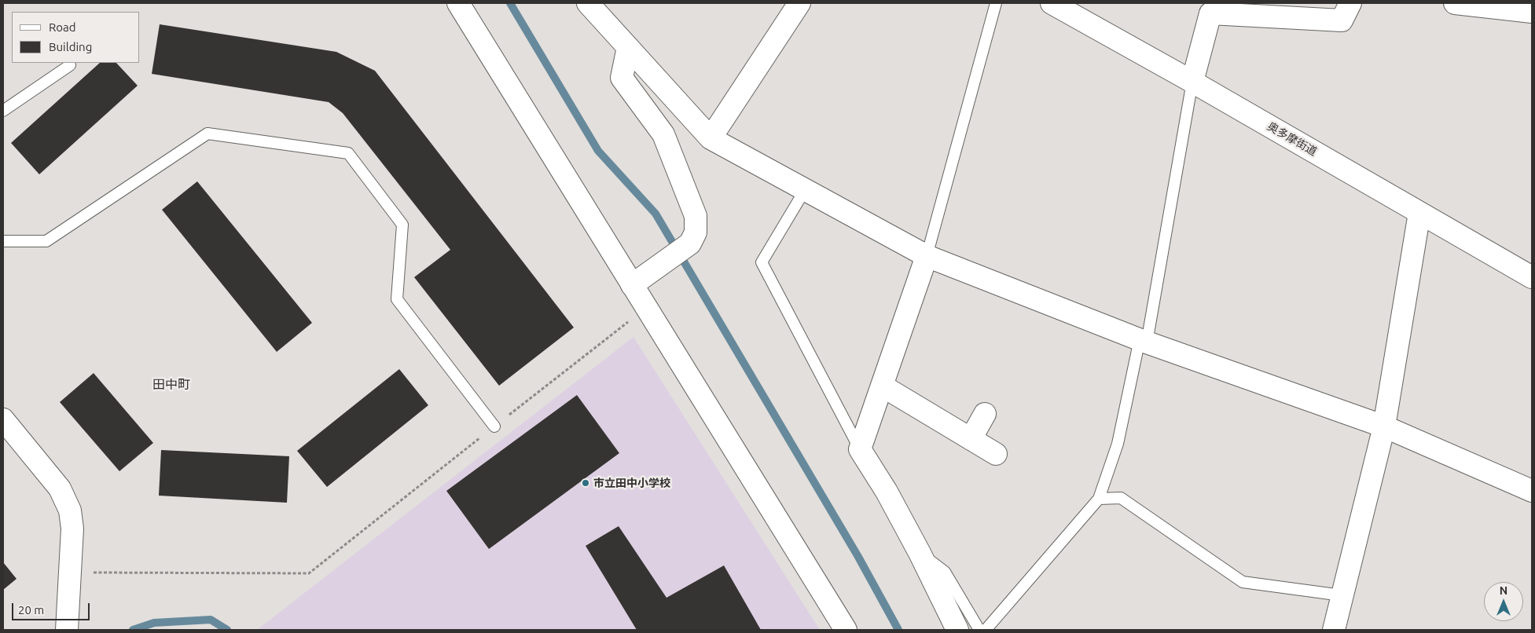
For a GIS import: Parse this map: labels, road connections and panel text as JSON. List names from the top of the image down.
{
  "streets": {
    "street": ["奥多摩街道"]
  },
  "districts": ["田中町"],
  "places": ["市立田中小学校"],
  "legend": ["Road", "Building"],
  "scale_bar": "20 m",
  "north": "top"
}
